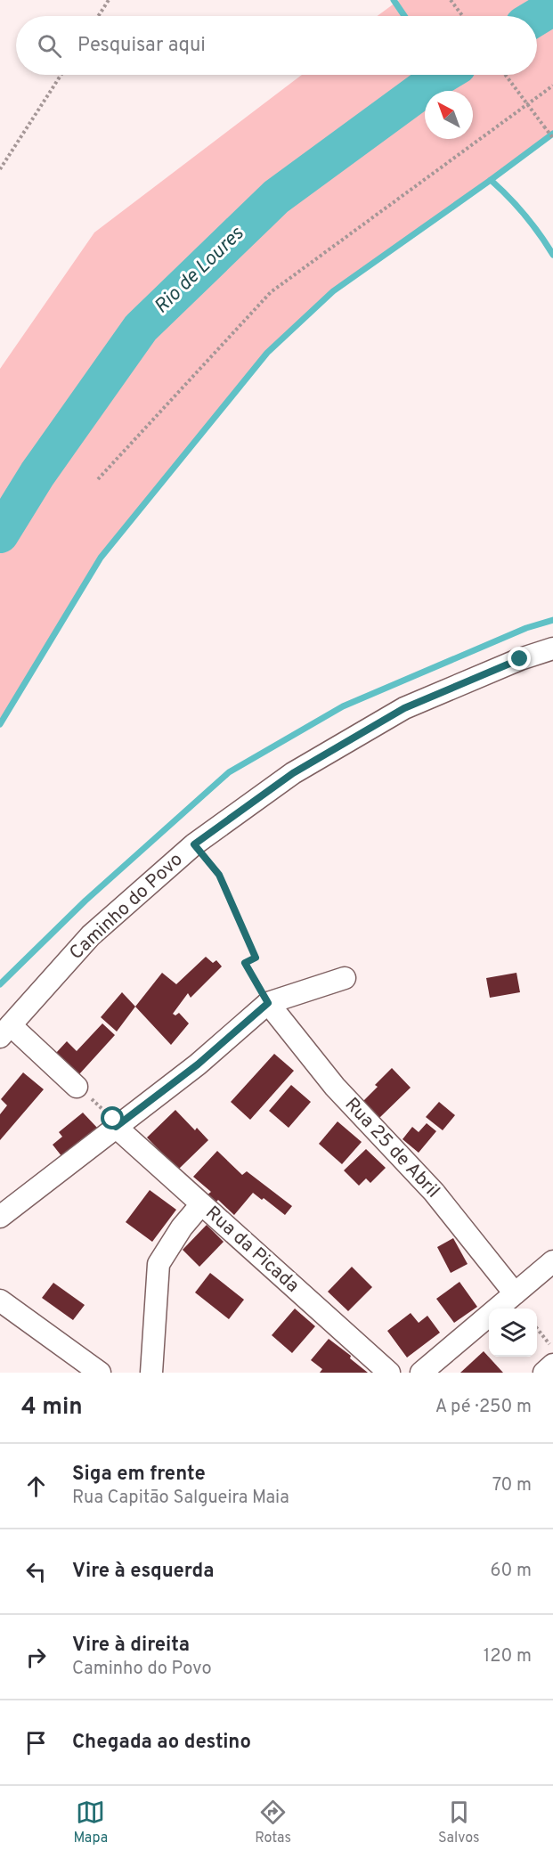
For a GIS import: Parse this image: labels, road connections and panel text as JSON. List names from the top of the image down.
{
  "streets": {
    "street": ["Caminho do Povo", "Rua 25 de Abril", "Rua da Picada"]
  },
  "water": ["Rio de Loures"],
  "north": "top left",
  "page": {
    "search": "Pesquisar aqui",
    "heading": ["4 min", "A pé · 250 m"],
    "list": [
      ["Siga em frente", "Rua Capitāo Salgueira Maia", "70 m"],
      ["Vire à esquerda", "60 m"],
      ["Vire à direita", "Caminho do Povo", "120 m"],
      "Chegada ao destino"
    ],
    "nav": ["Mapa", "Rotas", "Salvos"]
  }
}
